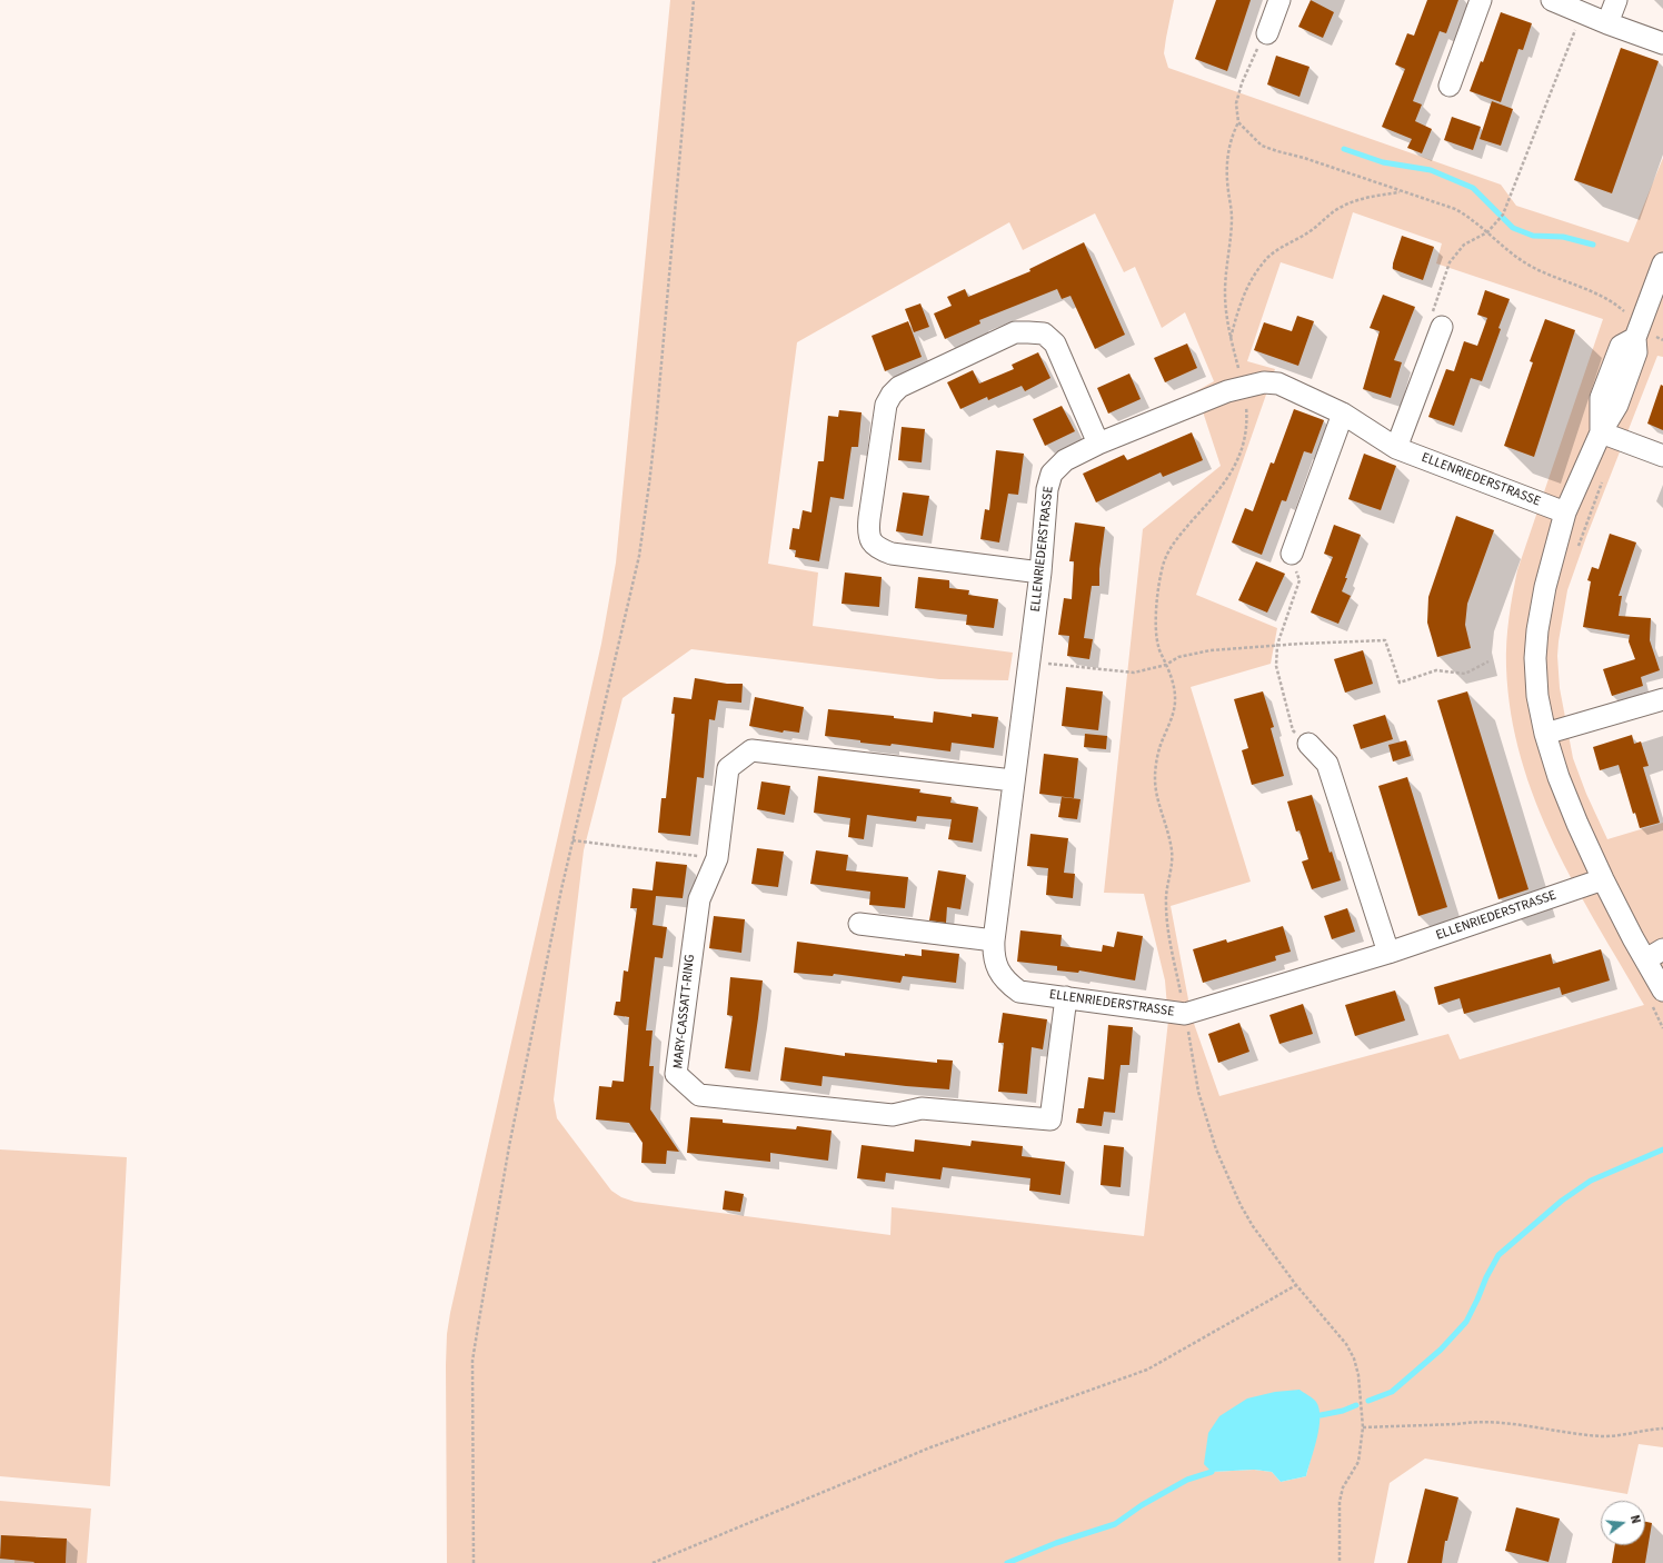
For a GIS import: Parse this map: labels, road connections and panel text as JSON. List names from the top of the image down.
{
  "streets": {
    "street": ["ELLENRIEDERSTRASSE", "MARY-CASSATT-RING"]
  },
  "crossings": [
    ["ELLENRIEDERSTRASSE", "MARY-CASSATT-RING"]
  ],
  "north": "right"
}
